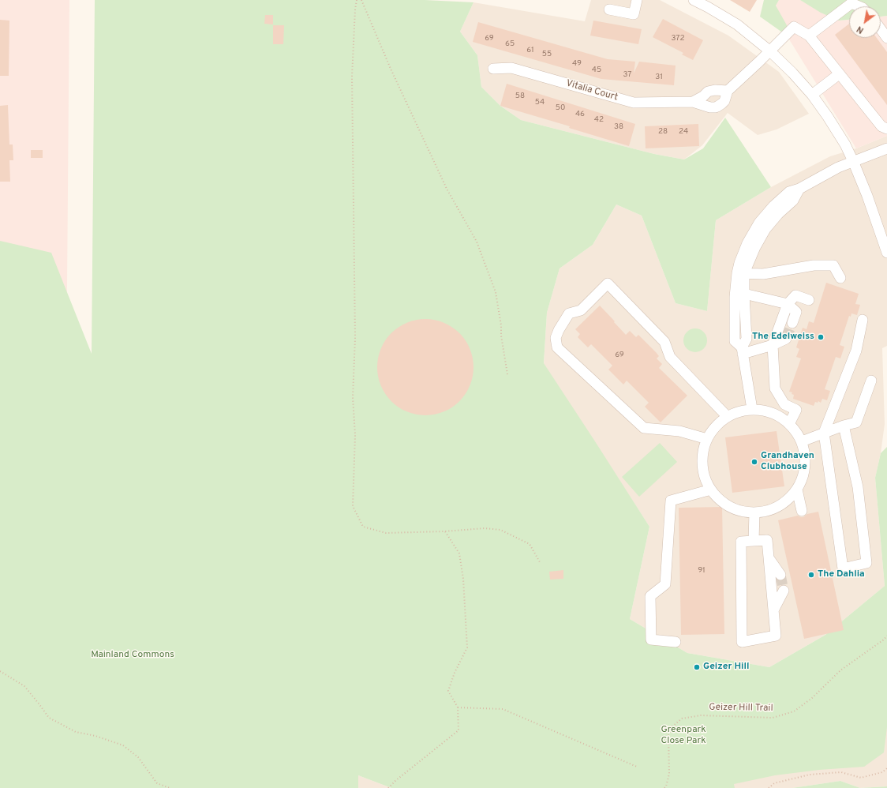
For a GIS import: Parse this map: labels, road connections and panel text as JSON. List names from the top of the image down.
{
  "streets": {
    "street": ["Vitalia Court"],
    "path": ["Geizer Hill Trail"]
  },
  "parks": ["Mainland Commons", "Greenpark Close Park"],
  "places": [
    "The Edelweiss",
    "Grandhaven Clubhouse",
    "The Dahlia",
    "Geizer Hill"
  ],
  "house_numbers": [
    "69",
    "372",
    "65",
    "61",
    "55",
    "49",
    "45",
    "37",
    "31",
    "58",
    "54",
    "50",
    "46",
    "42",
    "38",
    "28",
    "24",
    "69",
    "91"
  ],
  "north": "bottom left"
}
